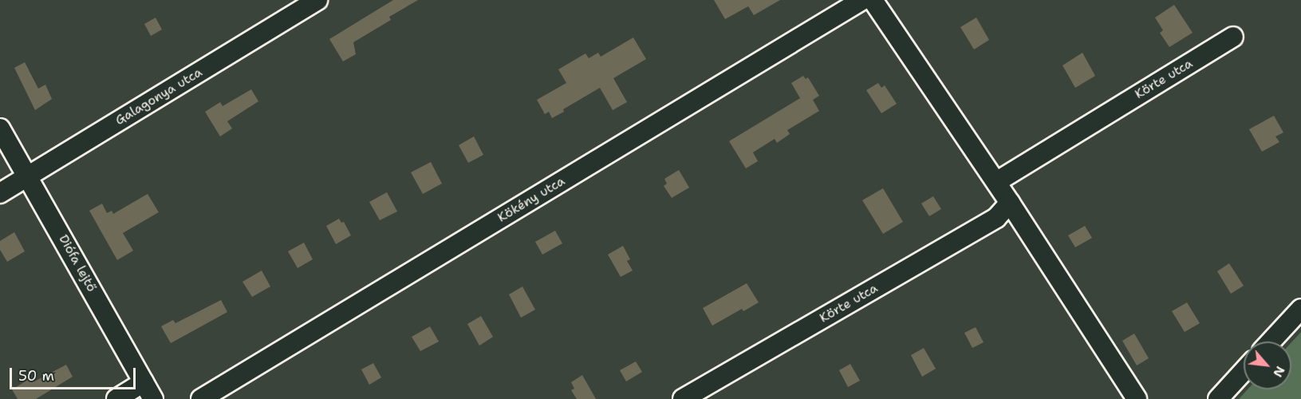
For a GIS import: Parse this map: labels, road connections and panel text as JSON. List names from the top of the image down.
{
  "streets": {
    "street": [
      "Körte utca",
      "Galagonya utca",
      "Kökény utca",
      "Diófa lejtő"
    ]
  },
  "crossings": [
    ["Galagonya utca", "Diófa lejtő"]
  ],
  "scale_bar": "50 m",
  "north": "bottom right"
}
